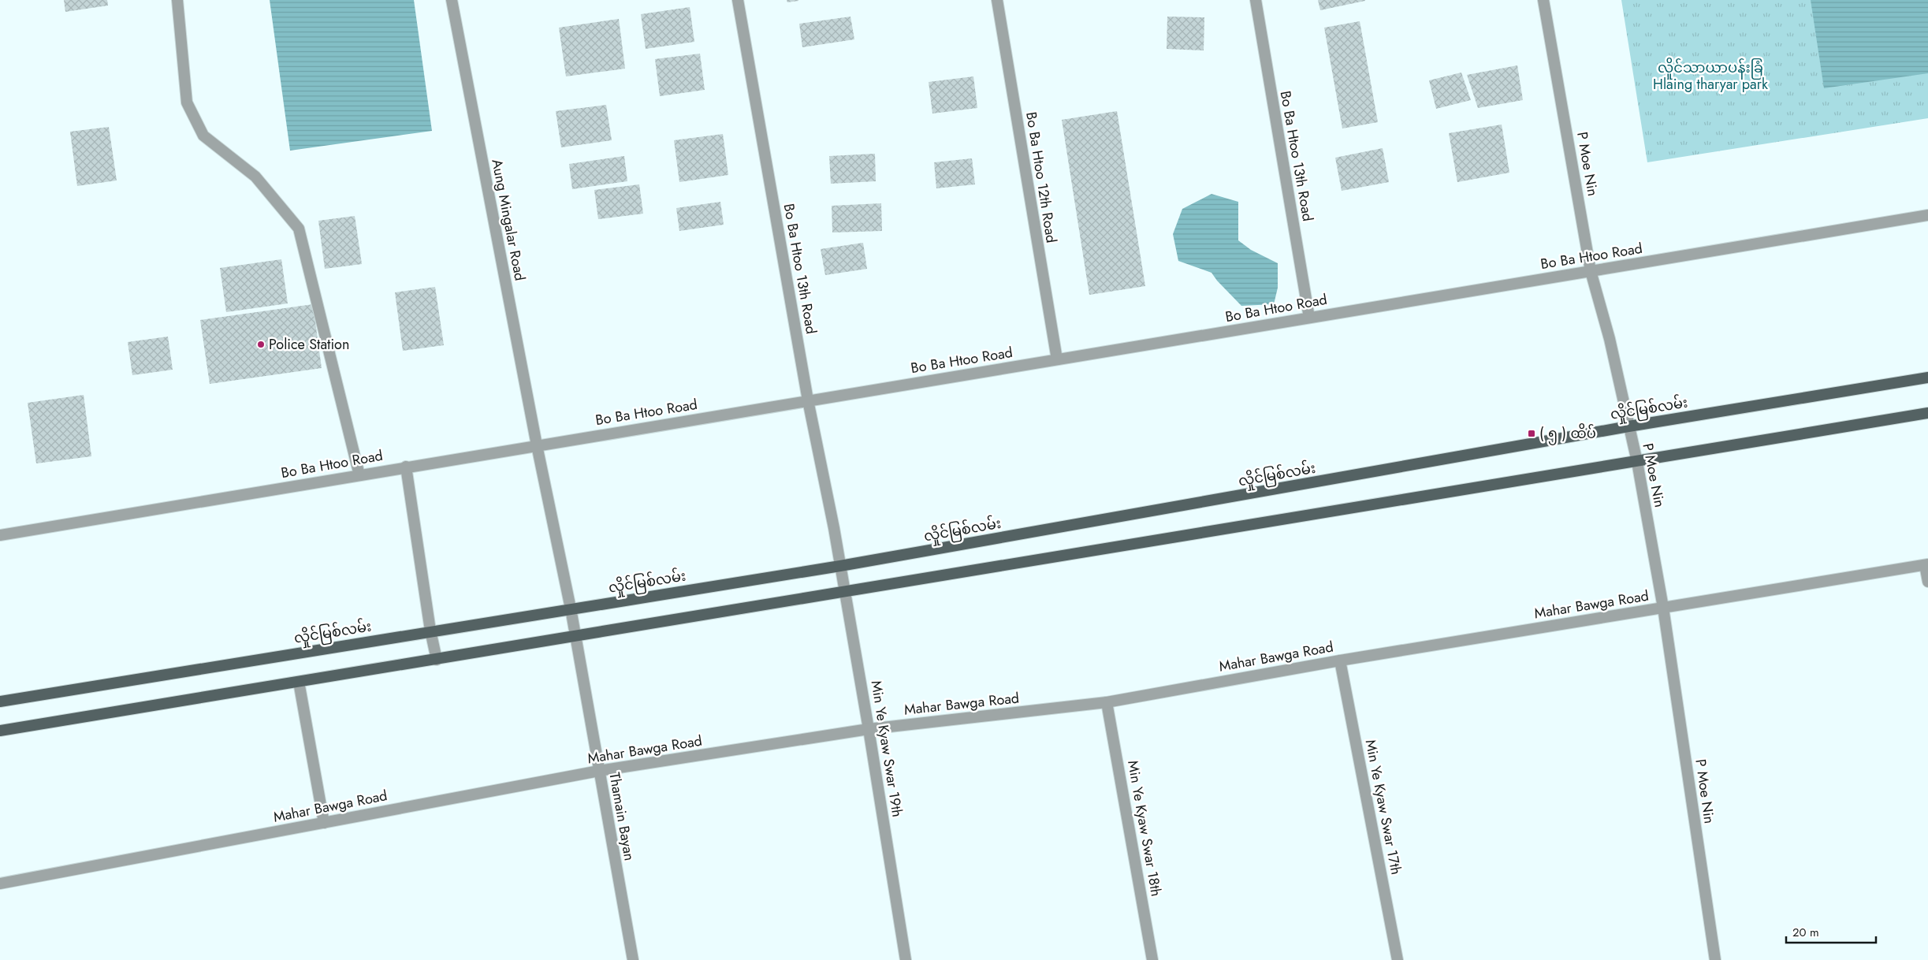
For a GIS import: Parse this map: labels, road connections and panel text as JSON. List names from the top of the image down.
{
  "streets": {
    "main road": ["လှိုင်မြစ်လမ်း"],
    "street": [
      "Bo Ba Htoo 13th Road",
      "P Moe Nin",
      "Bo Ba Htoo 12th Road",
      "Aung Mingalar Road",
      "Bo Ba Htoo Road",
      "Mahar Bawga Road",
      "Min Ye Kyaw Swar 19th",
      "Min Ye Kyaw Swar 17th",
      "Thamain Bayan",
      "Min Ye Kyaw Swar 18th"
    ]
  },
  "crossings": [
    ["Bo Ba Htoo 13th Road", "Bo Ba Htoo Road"],
    ["Bo Ba Htoo 13th Road", "Min Ye Kyaw Swar 19th"],
    ["P Moe Nin", "Bo Ba Htoo Road"],
    ["P Moe Nin", "လှိုင်မြစ်လမ်း"],
    ["P Moe Nin", "Mahar Bawga Road"],
    ["Bo Ba Htoo 12th Road", "Bo Ba Htoo Road"],
    ["Aung Mingalar Road", "Bo Ba Htoo Road"],
    ["Aung Mingalar Road", "လှိုင်မြစ်လမ်း"],
    ["Aung Mingalar Road", "Thamain Bayan"],
    ["လှိုင်မြစ်လမ်း", "Min Ye Kyaw Swar 19th"],
    ["လှိုင်မြစ်လမ်း", "Thamain Bayan"],
    ["Mahar Bawga Road", "Min Ye Kyaw Swar 19th"],
    ["Mahar Bawga Road", "Min Ye Kyaw Swar 17th"],
    ["Mahar Bawga Road", "Thamain Bayan"],
    ["Mahar Bawga Road", "Min Ye Kyaw Swar 18th"]
  ],
  "parks": ["လှိုင်သာယာပန်းခြံ Hlaing tharyar park"],
  "places": {
    "other": ["Police Station"],
    "transit": ["( ၅ ) ထိပ်"]
  },
  "scale_bar": "20 m"
}
